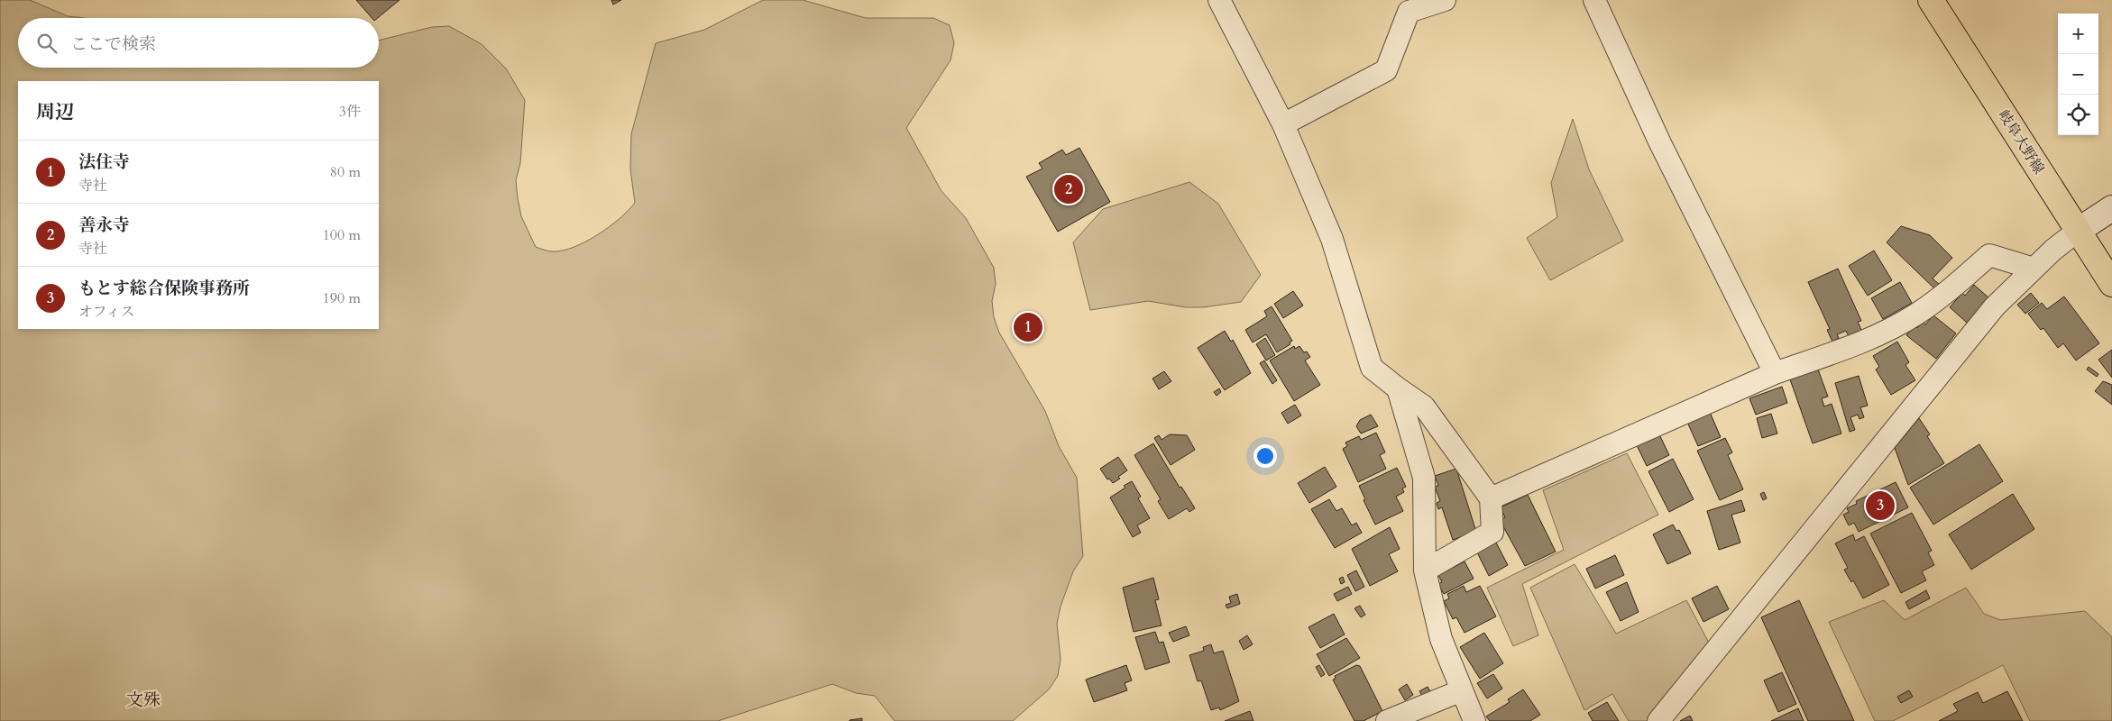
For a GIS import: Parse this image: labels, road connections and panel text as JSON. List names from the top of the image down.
{
  "streets": {
    "main road": ["岐阜大野線"]
  },
  "districts": ["文殊"],
  "page": {
    "map_buttons": ["+", "−"],
    "search": "ここで検索",
    "heading": ["周辺", "3件"],
    "list": [
      {
        "mark": "1",
        "name": "法住寺",
        "note": "寺社",
        "value": "80 m"
      },
      {
        "mark": "2",
        "name": "善永寺",
        "note": "寺社",
        "value": "100 m"
      },
      {
        "mark": "3",
        "name": "もとす総合保険事務所",
        "note": "オフィス",
        "value": "190 m"
      }
    ],
    "pins": ["2", "1", "3"]
  }
}
